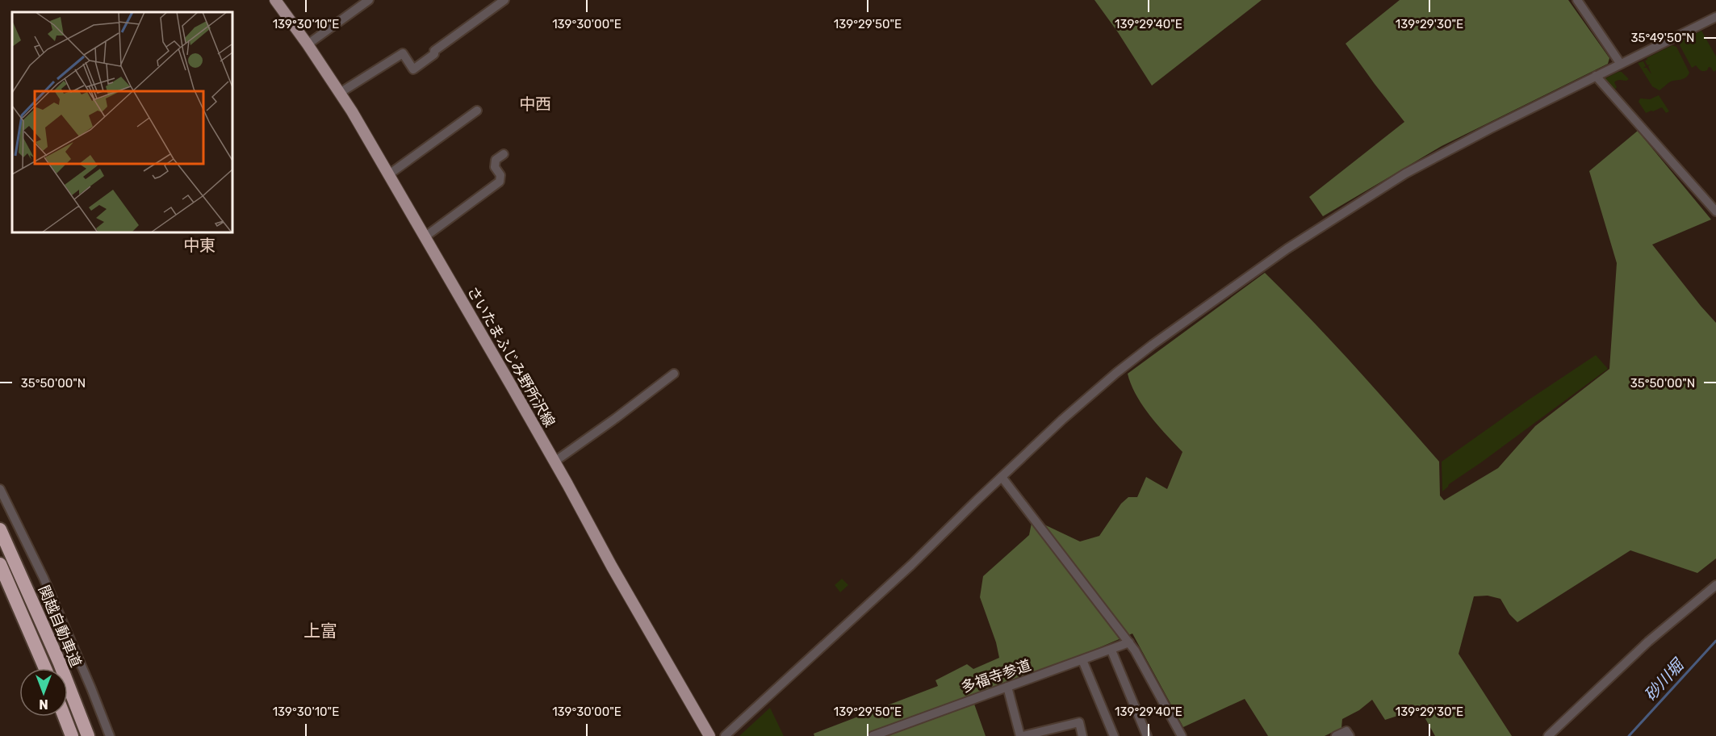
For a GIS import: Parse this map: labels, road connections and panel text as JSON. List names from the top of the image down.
{
  "streets": {
    "highway": ["関越自動車道"],
    "main road": ["さいたまふじみ野所沢線"],
    "street": ["多福寺参道"]
  },
  "districts": ["中西", "中東", "上富"],
  "water": ["砂川堀"],
  "north": "bottom",
  "coordinates": [
    "139°30'10\"E",
    "139°30'00\"E",
    "139°29'50\"E",
    "139°29'40\"E",
    "139°29'30\"E",
    "35°49'50\"N",
    "35°50'00\"N"
  ]
}
